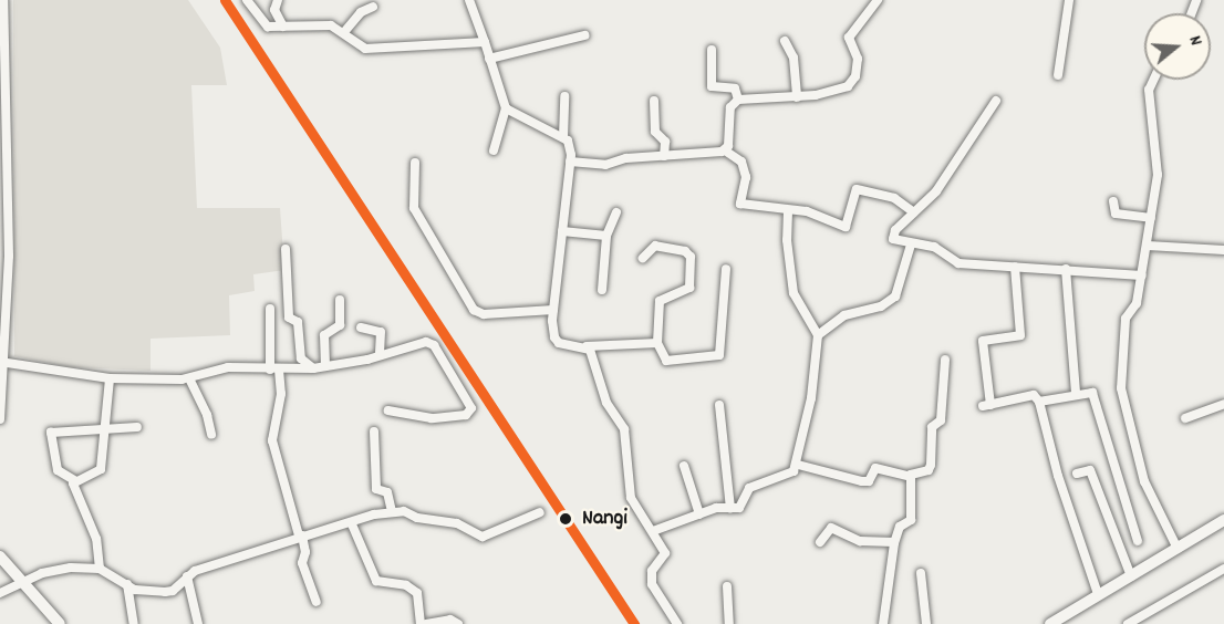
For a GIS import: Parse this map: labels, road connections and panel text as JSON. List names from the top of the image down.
{
  "places": ["Nangi"],
  "north": "right"
}
